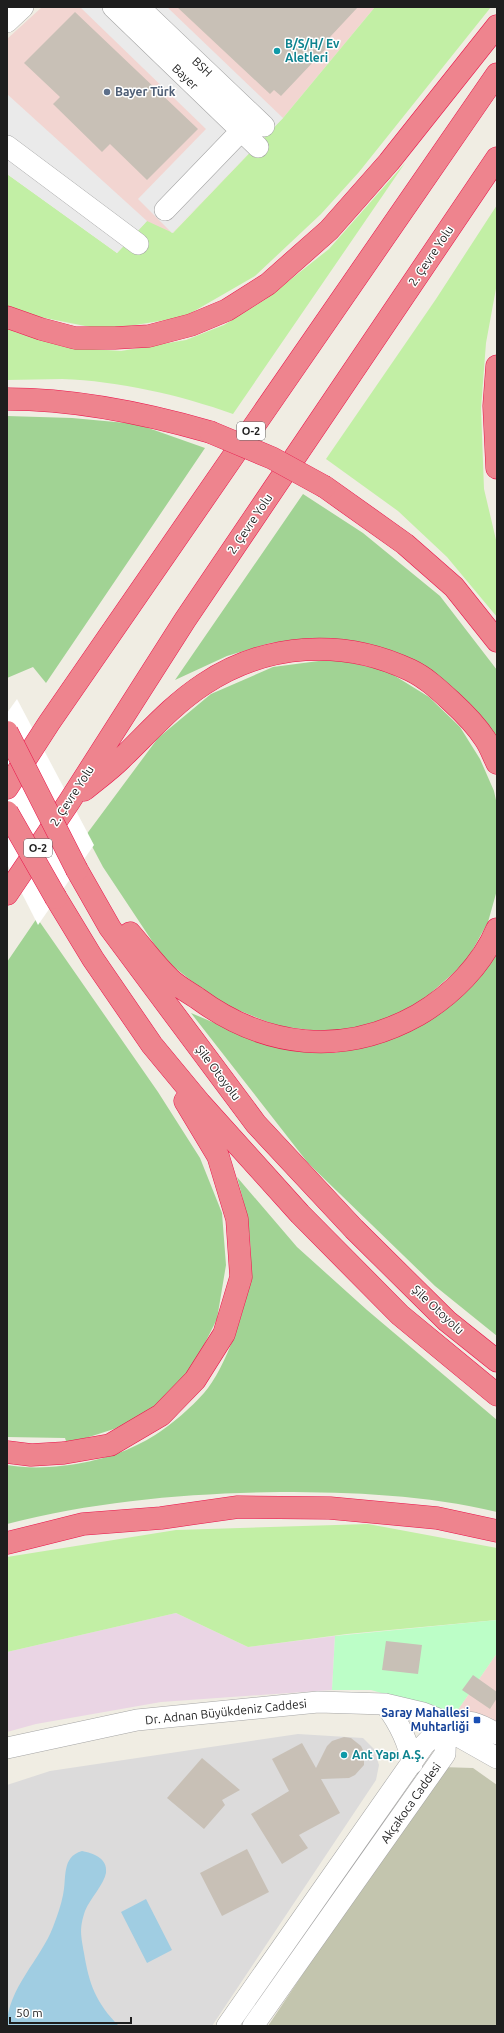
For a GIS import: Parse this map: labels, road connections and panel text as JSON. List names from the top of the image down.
{
  "streets": {
    "highway": ["2. Çevre Yolu", "O-2", "Şile Otoyolu"],
    "street": [
      "BSH",
      "Bayer",
      "Dr. Adnan Büyükdeniz Caddesi",
      "Akçakoca Caddesi"
    ]
  },
  "crossings": [
    ["Dr. Adnan Büyükdeniz Caddesi", "Akçakoca Caddesi"]
  ],
  "places": {
    "other": ["B/S/H/ Ev Aletleri", "Bayer Türk", "Ant Yapı A.Ş."],
    "transit": ["Saray Mahallesi Muhtarliği"]
  },
  "scale_bar": "50 m"
}
